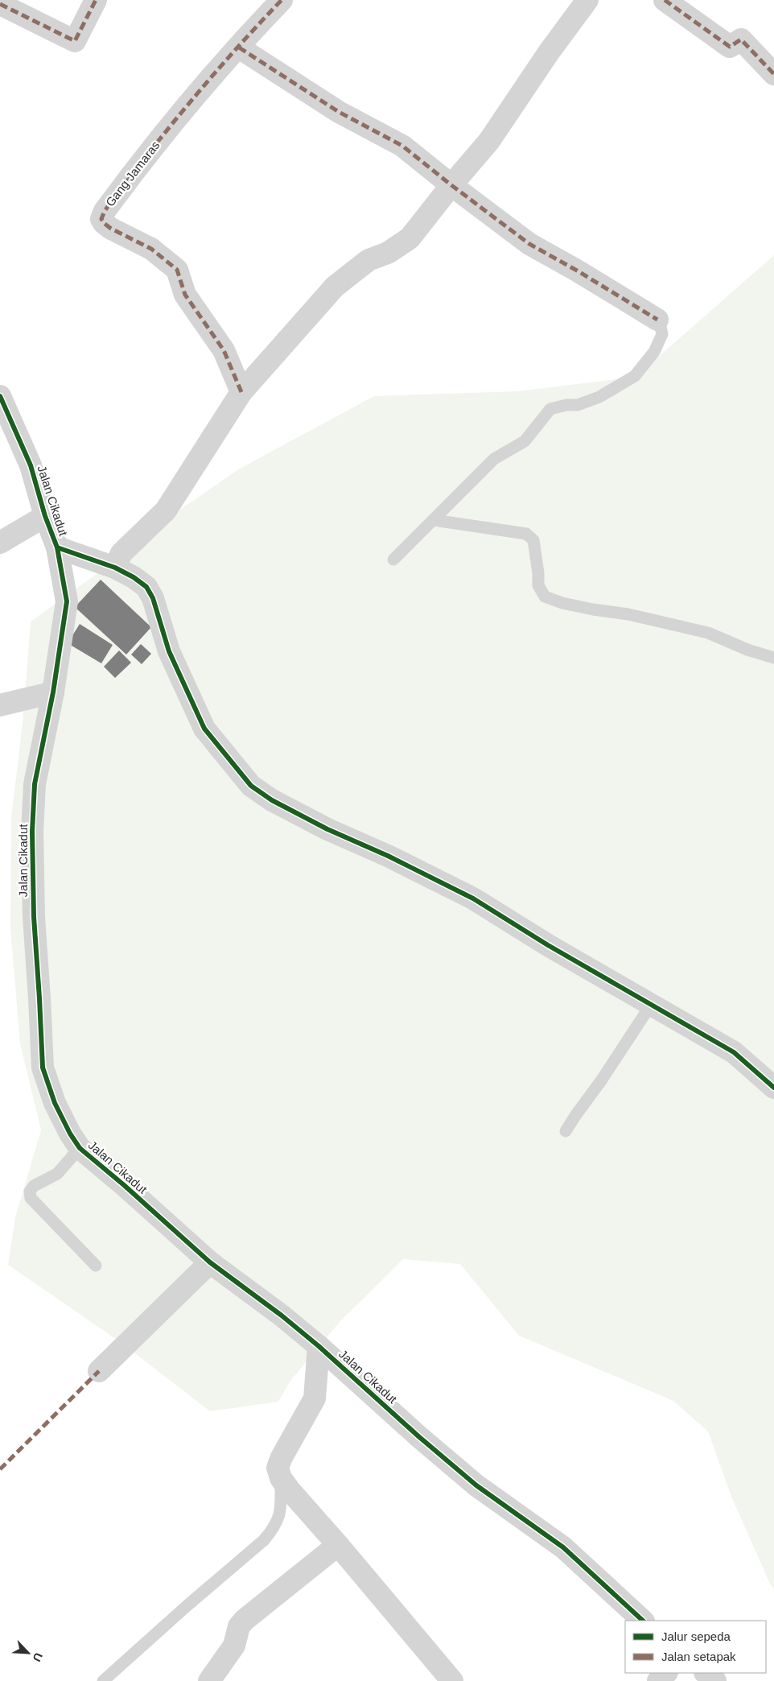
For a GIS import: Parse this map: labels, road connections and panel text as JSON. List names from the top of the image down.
{
  "streets": {
    "street": ["Gang Jamaras", "Jalan Cikadut"]
  },
  "legend": ["Jalur sepeda", "Jalan setapak"],
  "north": "bottom right"
}
